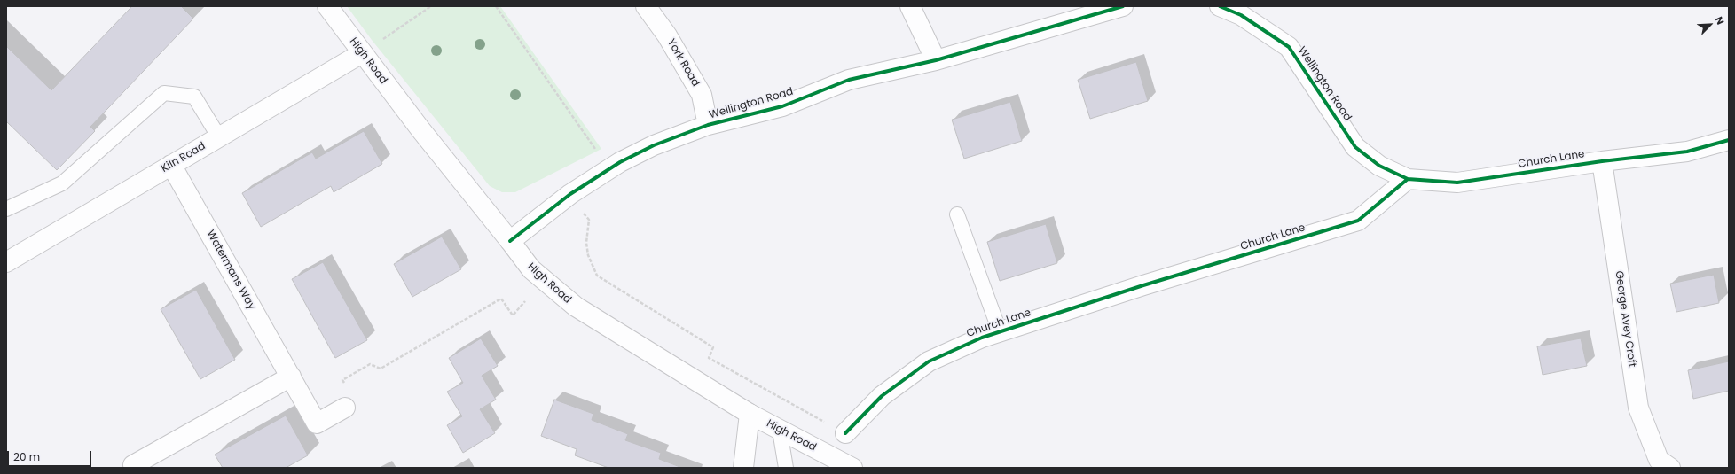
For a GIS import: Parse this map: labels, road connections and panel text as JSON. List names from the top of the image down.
{
  "streets": {
    "street": [
      "High Road",
      "York Road",
      "Wellington Road",
      "Kiln Road",
      "Church Lane",
      "Watermans Way",
      "George Avey Croft"
    ]
  },
  "crossings": [
    ["High Road", "Wellington Road"],
    ["High Road", "Kiln Road"],
    ["York Road", "Wellington Road"],
    ["Wellington Road", "Church Lane"],
    ["Kiln Road", "Watermans Way"],
    ["Church Lane", "George Avey Croft"]
  ],
  "scale_bar": "20 m",
  "north": "top right"
}
